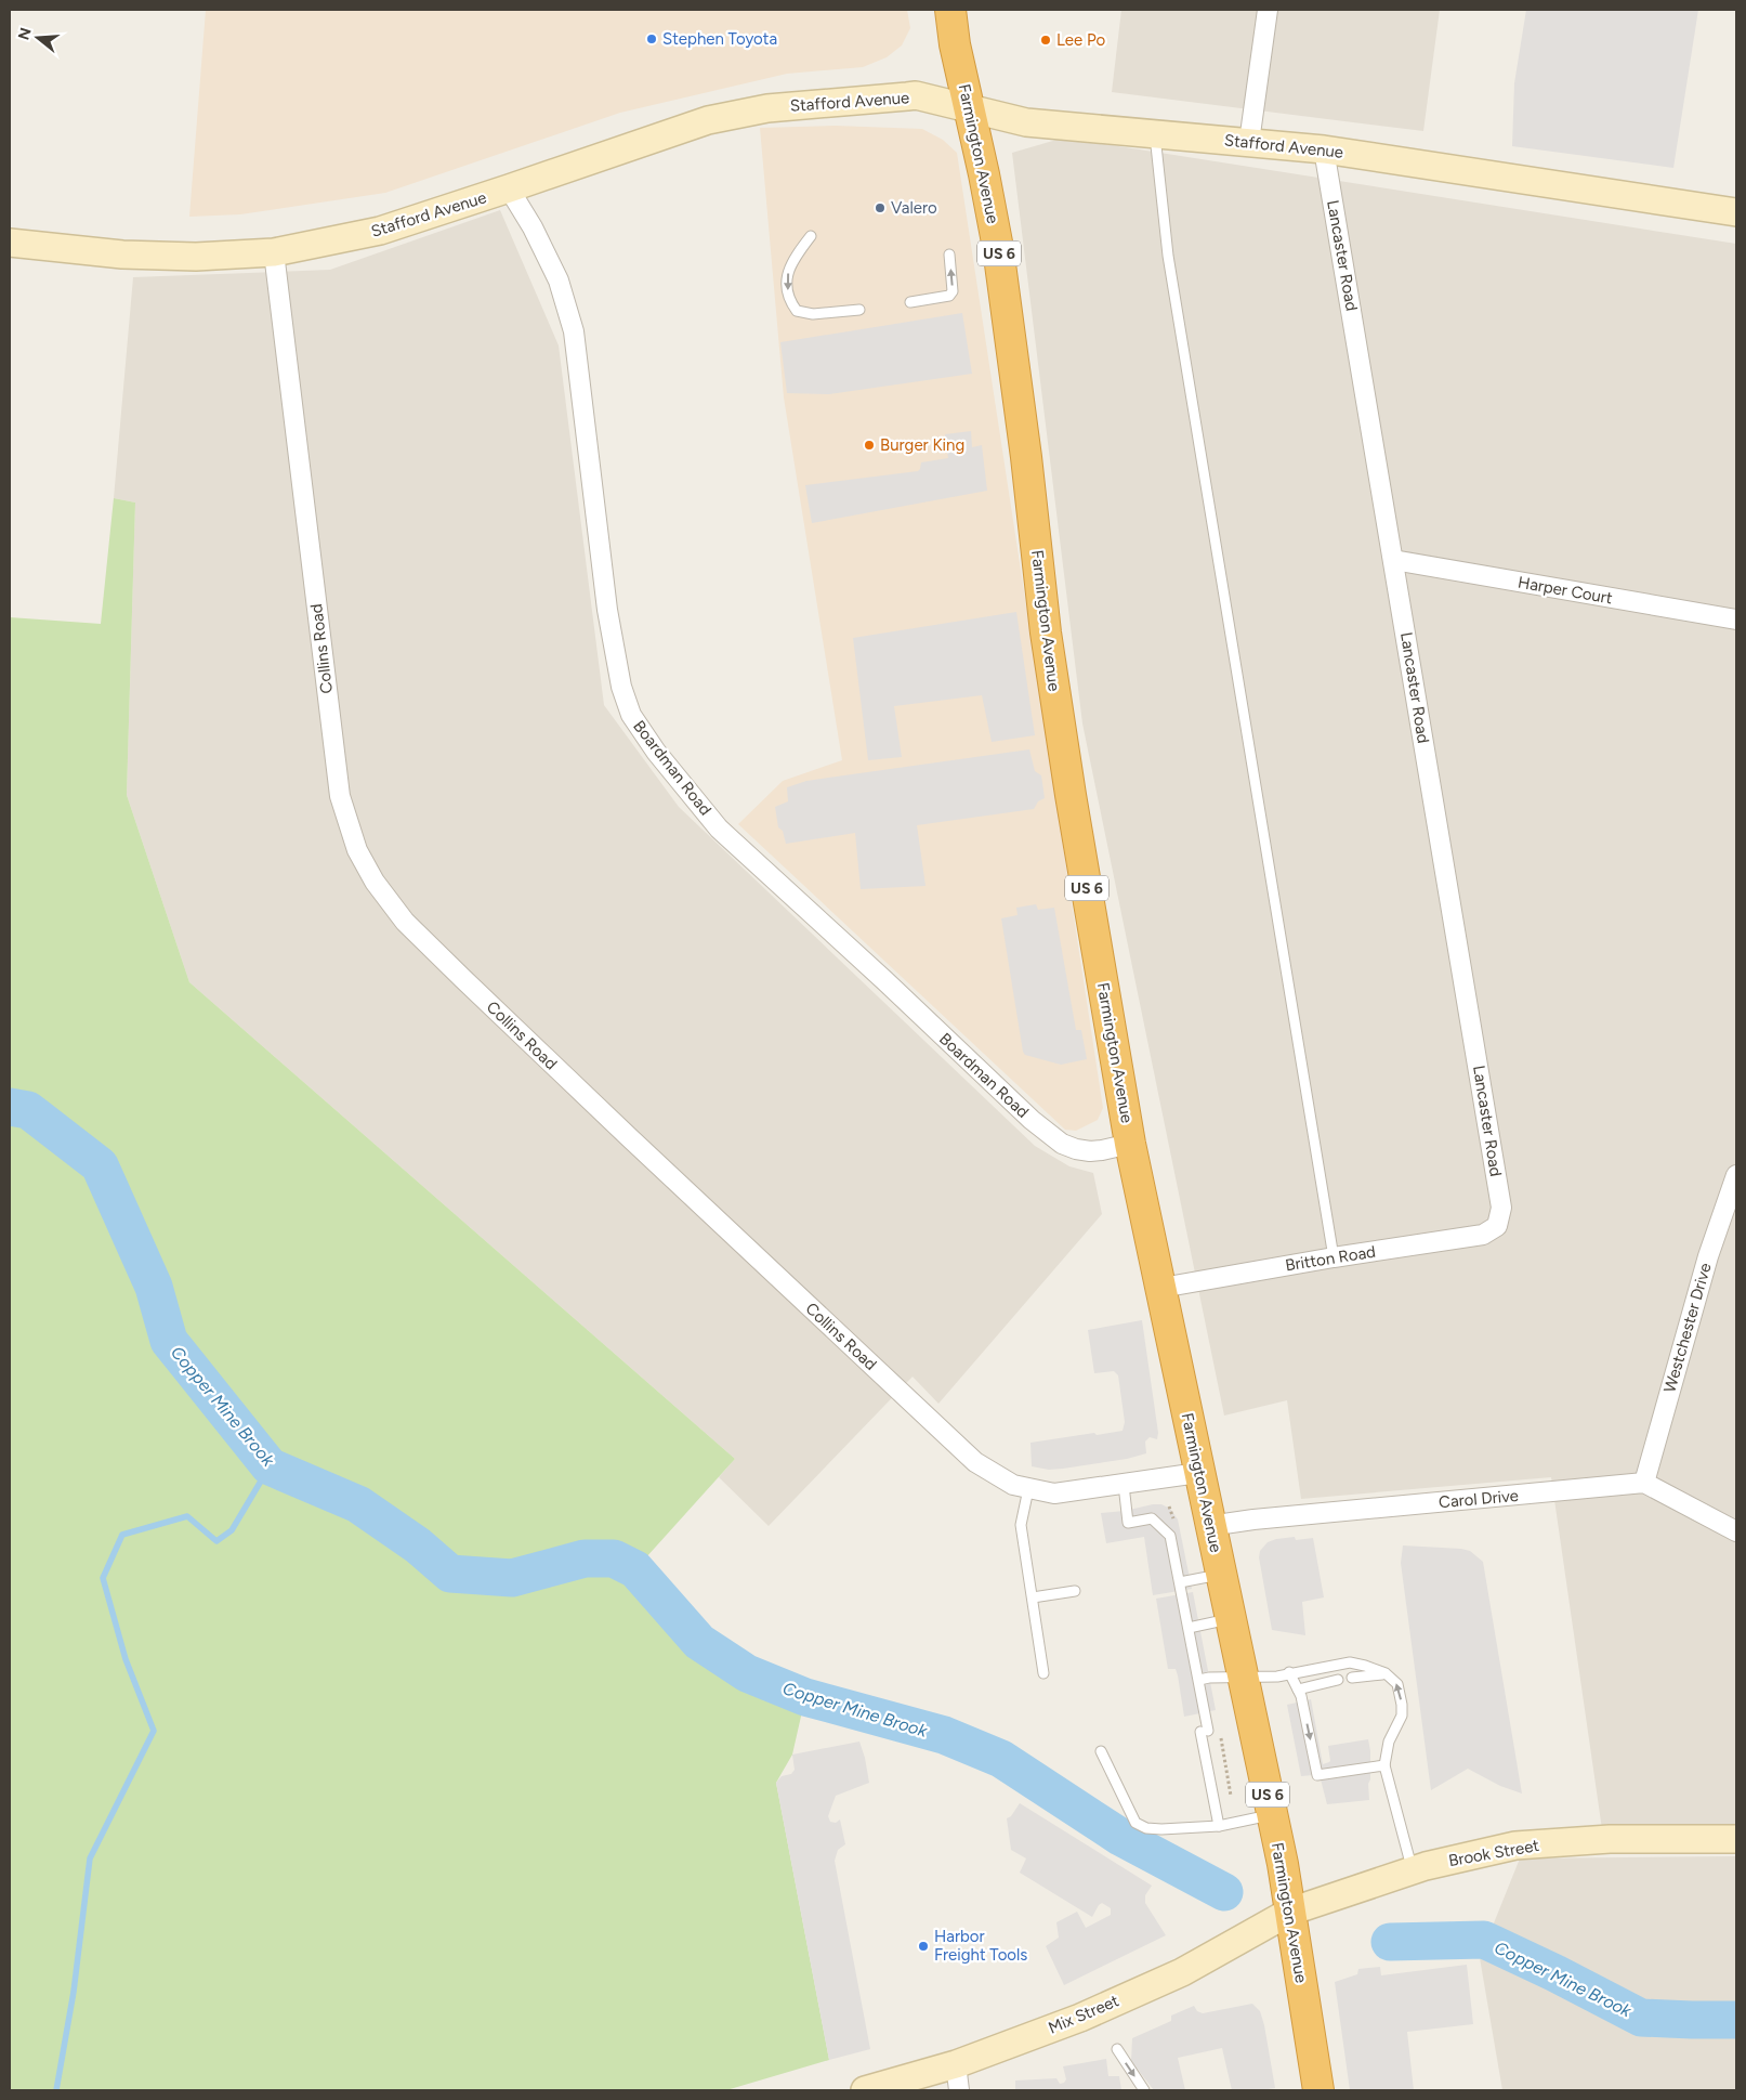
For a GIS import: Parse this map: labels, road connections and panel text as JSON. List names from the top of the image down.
{
  "streets": {
    "highway": ["Farmington Avenue", "US 6"],
    "main road": ["Stafford Avenue", "Brook Street", "Mix Street"],
    "street": [
      "Lancaster Road",
      "Harper Court",
      "Collins Road",
      "Boardman Road",
      "Britton Road",
      "Westchester Drive",
      "Carol Drive"
    ]
  },
  "crossings": [
    ["Stafford Avenue", "Farmington Avenue"],
    ["Stafford Avenue", "Lancaster Road"],
    ["Stafford Avenue", "Collins Road"],
    ["Stafford Avenue", "Boardman Road"],
    ["Farmington Avenue", "Collins Road"],
    ["Farmington Avenue", "Boardman Road"],
    ["Farmington Avenue", "Britton Road"],
    ["Farmington Avenue", "Carol Drive"],
    ["Farmington Avenue", "Brook Street"],
    ["Farmington Avenue", "Mix Street"],
    ["Lancaster Road", "Harper Court"],
    ["Lancaster Road", "Britton Road"],
    ["Westchester Drive", "Carol Drive"],
    ["Brook Street", "Mix Street"]
  ],
  "water": ["Copper Mine Brook"],
  "places": [
    "Stephen Toyota",
    "Lee Po",
    "Valero",
    "Burger King",
    "Harbor Freight Tools"
  ],
  "north": "left"
}
